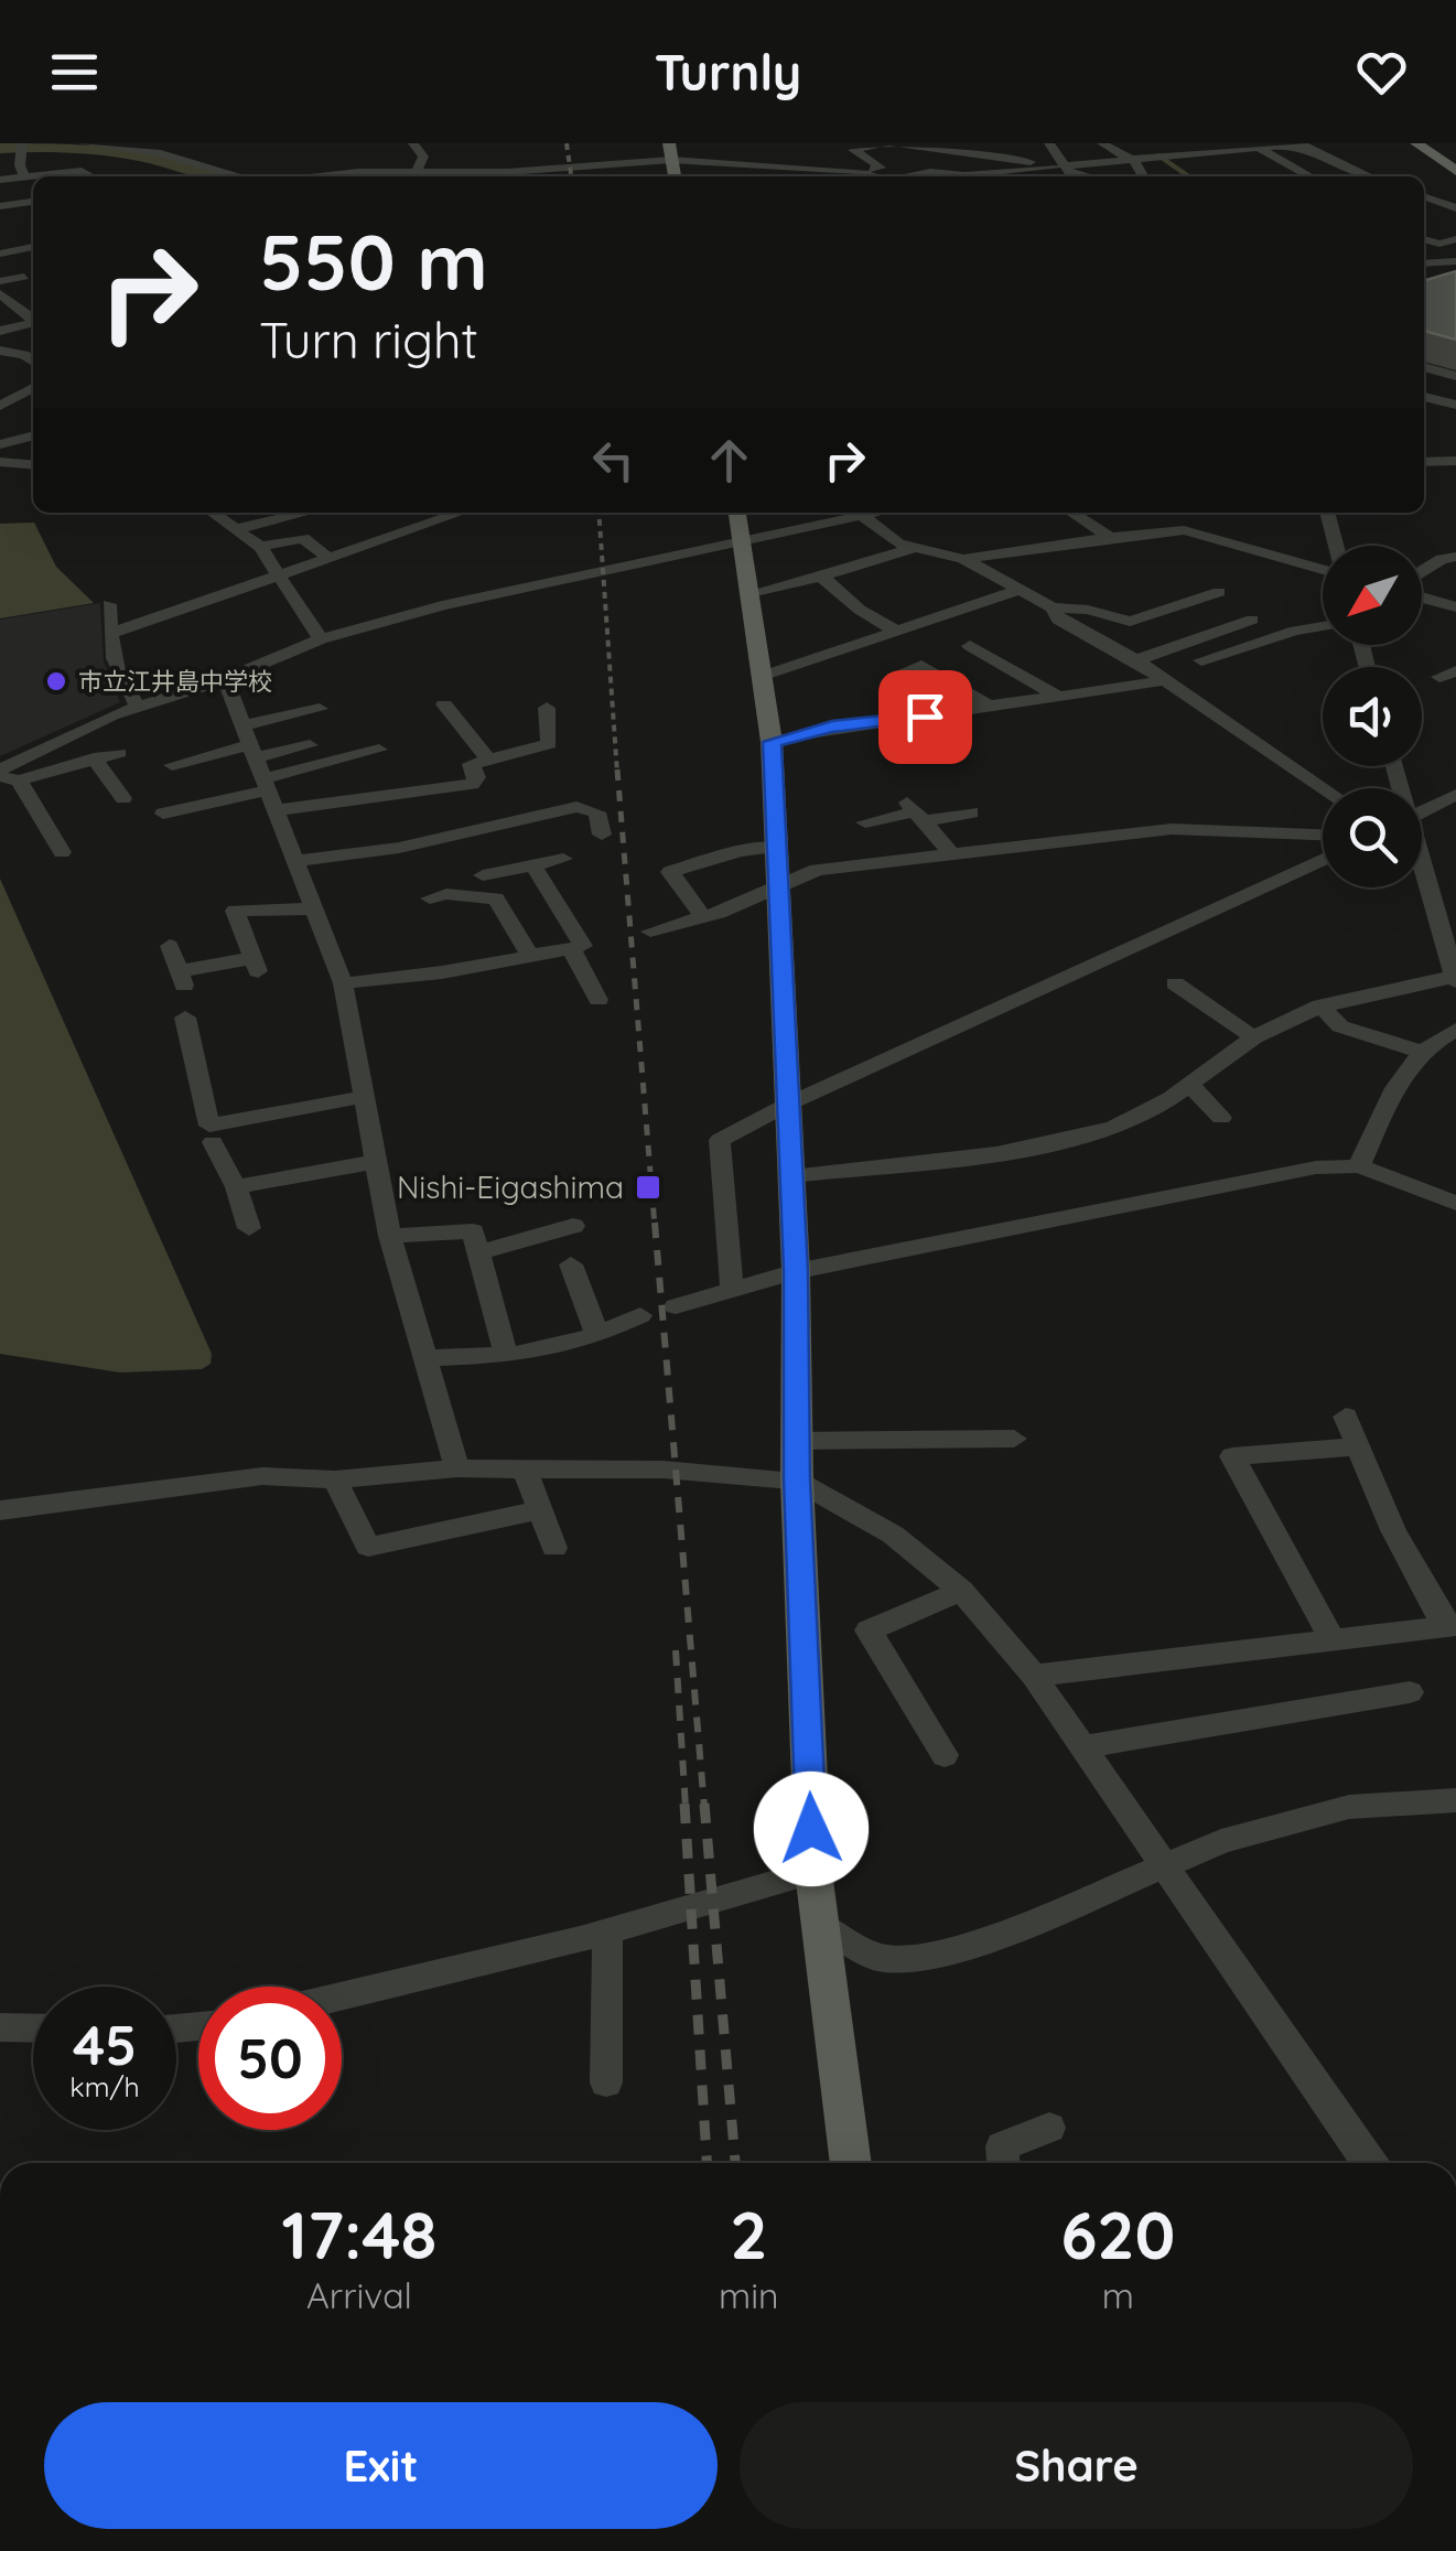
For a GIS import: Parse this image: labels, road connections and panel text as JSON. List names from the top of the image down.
{
  "places": {
    "other": ["市立江井島中学校"],
    "transit": ["Nishi-Eigashima"]
  },
  "north": "bottom left",
  "page": {
    "header": "Turnly",
    "turn": ["550 m", "Turn right"],
    "speed": "45 km/h",
    "limit": "50",
    "eta": [
      "17:48",
      "Arrival",
      "2",
      "min",
      "620",
      "m"
    ],
    "buttons": ["Exit", "Share"]
  }
}
